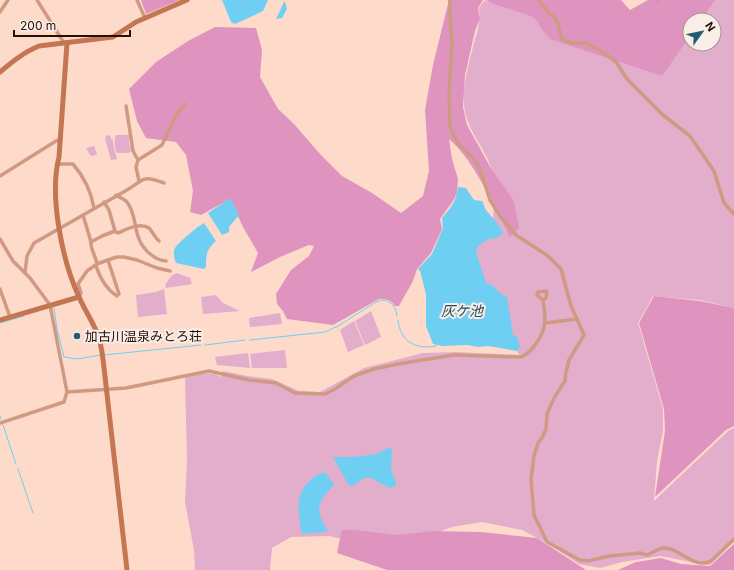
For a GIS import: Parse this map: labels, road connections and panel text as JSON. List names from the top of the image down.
{
  "water": ["灰ケ池"],
  "places": ["加古川温泉みとろ荘"],
  "scale_bar": "200 m",
  "north": "top right"
}
